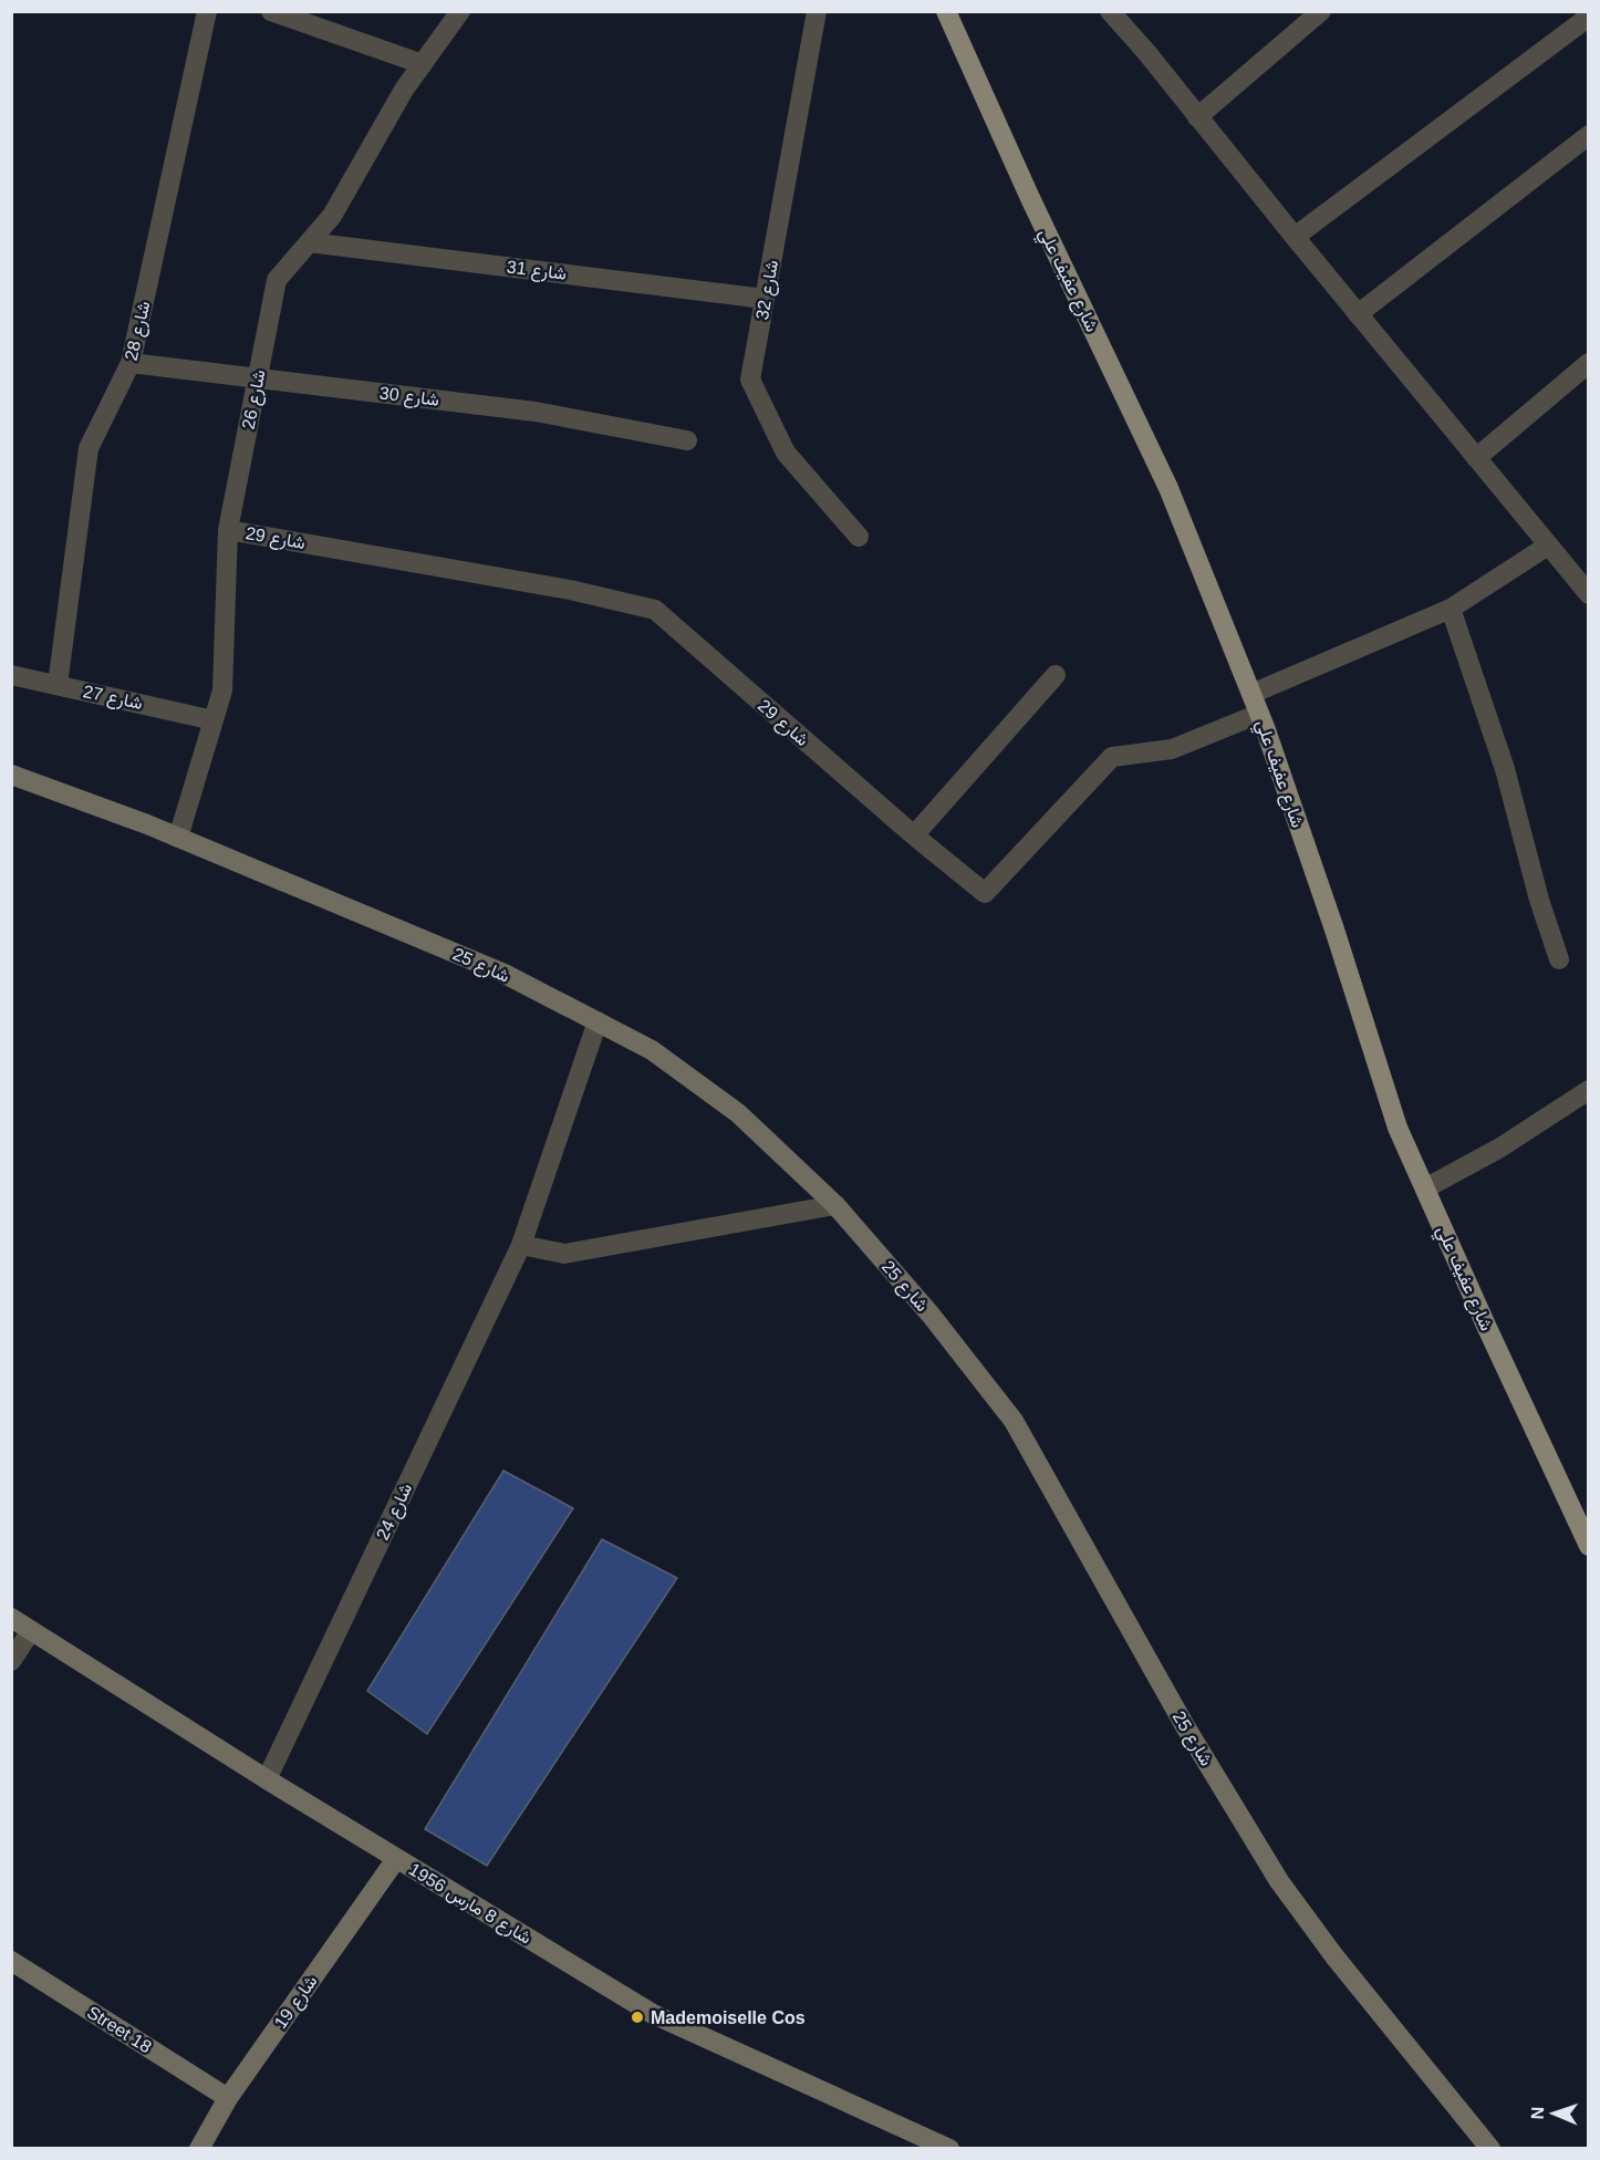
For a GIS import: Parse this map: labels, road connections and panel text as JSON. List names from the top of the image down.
{
  "streets": {
    "main road": ["شارع عفيف علي"],
    "street": [
      "شارع 31",
      "شارع 32",
      "شارع 28",
      "شارع 30",
      "شارع 26",
      "شارع 29",
      "شارع 27",
      "شارع 25",
      "شارع 24",
      "شارع 8 مارس 1956",
      "شارع 19",
      "Street 18"
    ]
  },
  "crossings": [
    ["شارع 31", "شارع 32"],
    ["شارع 31", "شارع 26"],
    ["شارع عفيف علي", "شارع 29"],
    ["شارع 28", "شارع 30"],
    ["شارع 28", "شارع 27"],
    ["شارع 30", "شارع 26"],
    ["شارع 26", "شارع 29"],
    ["شارع 26", "شارع 27"],
    ["شارع 26", "شارع 25"],
    ["شارع 25", "شارع 24"],
    ["شارع 24", "شارع 8 مارس 1956"],
    ["شارع 8 مارس 1956", "شارع 19"],
    ["شارع 19", "Street 18"]
  ],
  "places": ["Mademoiselle Cos"],
  "north": "left"
}
